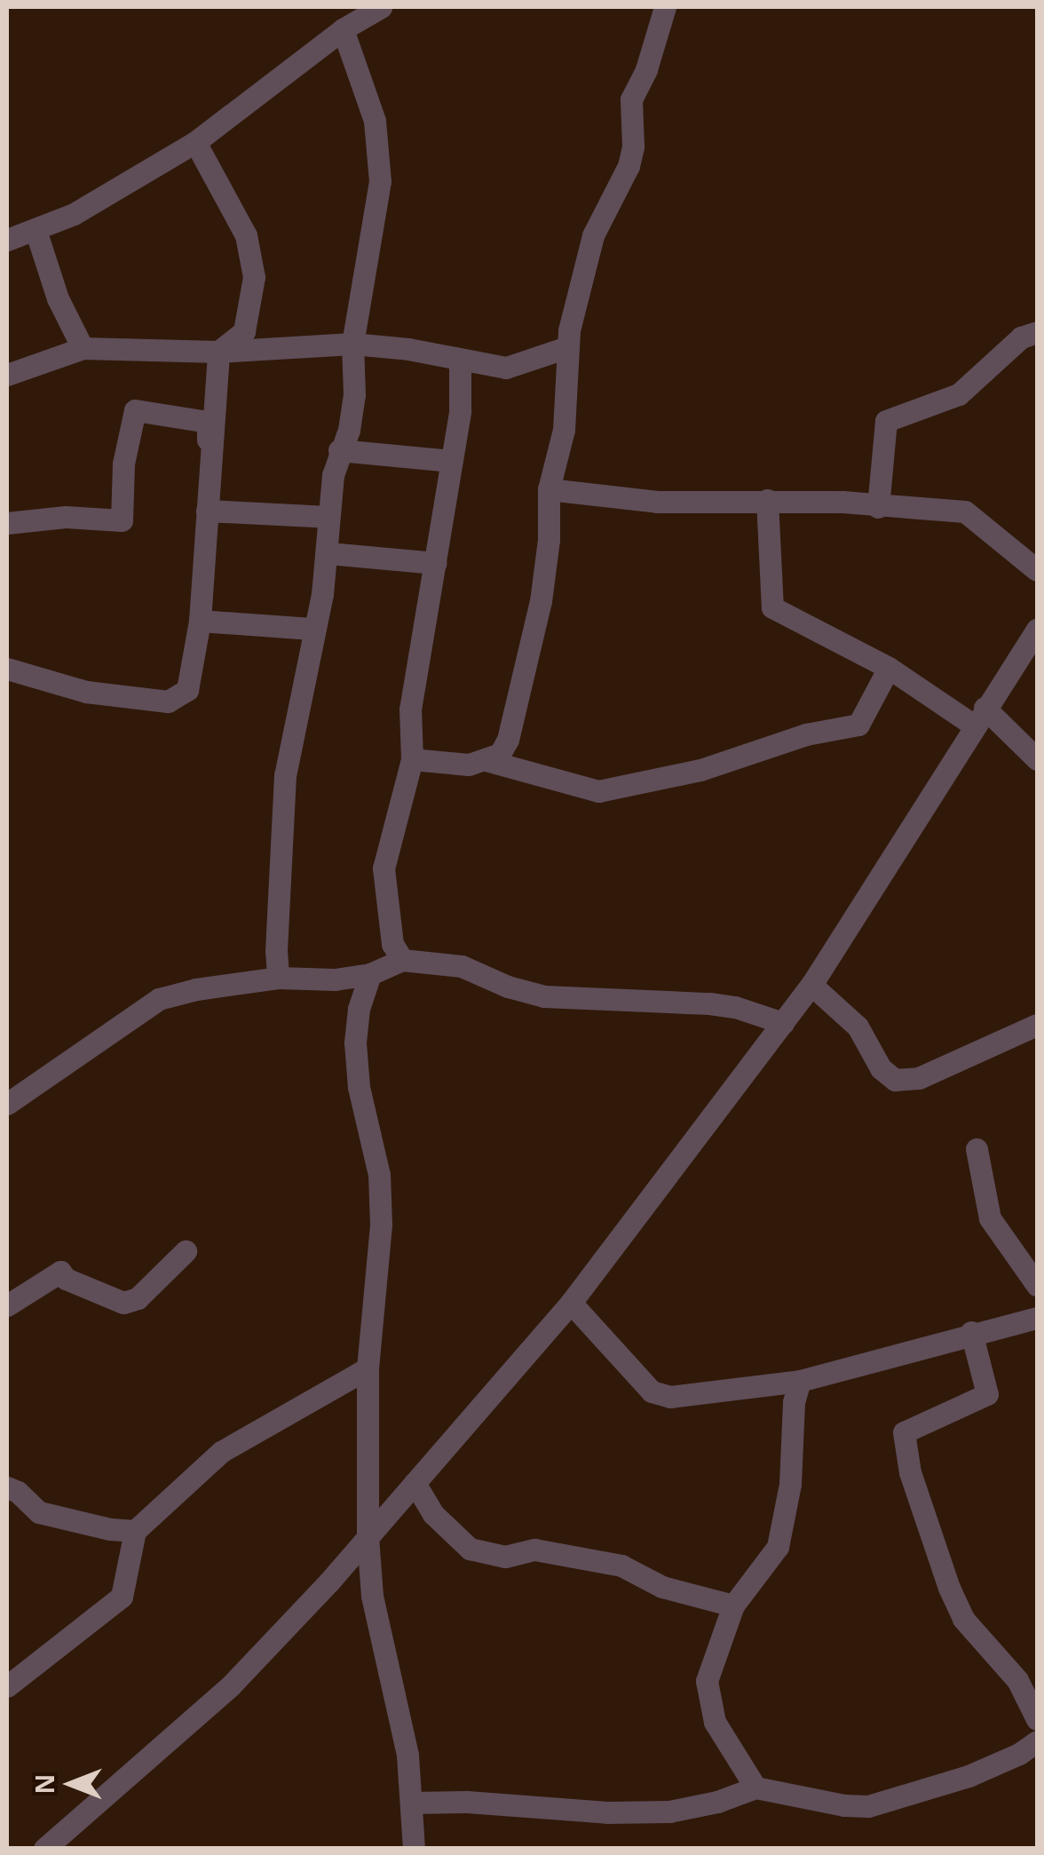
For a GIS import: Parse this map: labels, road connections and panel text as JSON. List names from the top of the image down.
{
  "north": "left"
}
